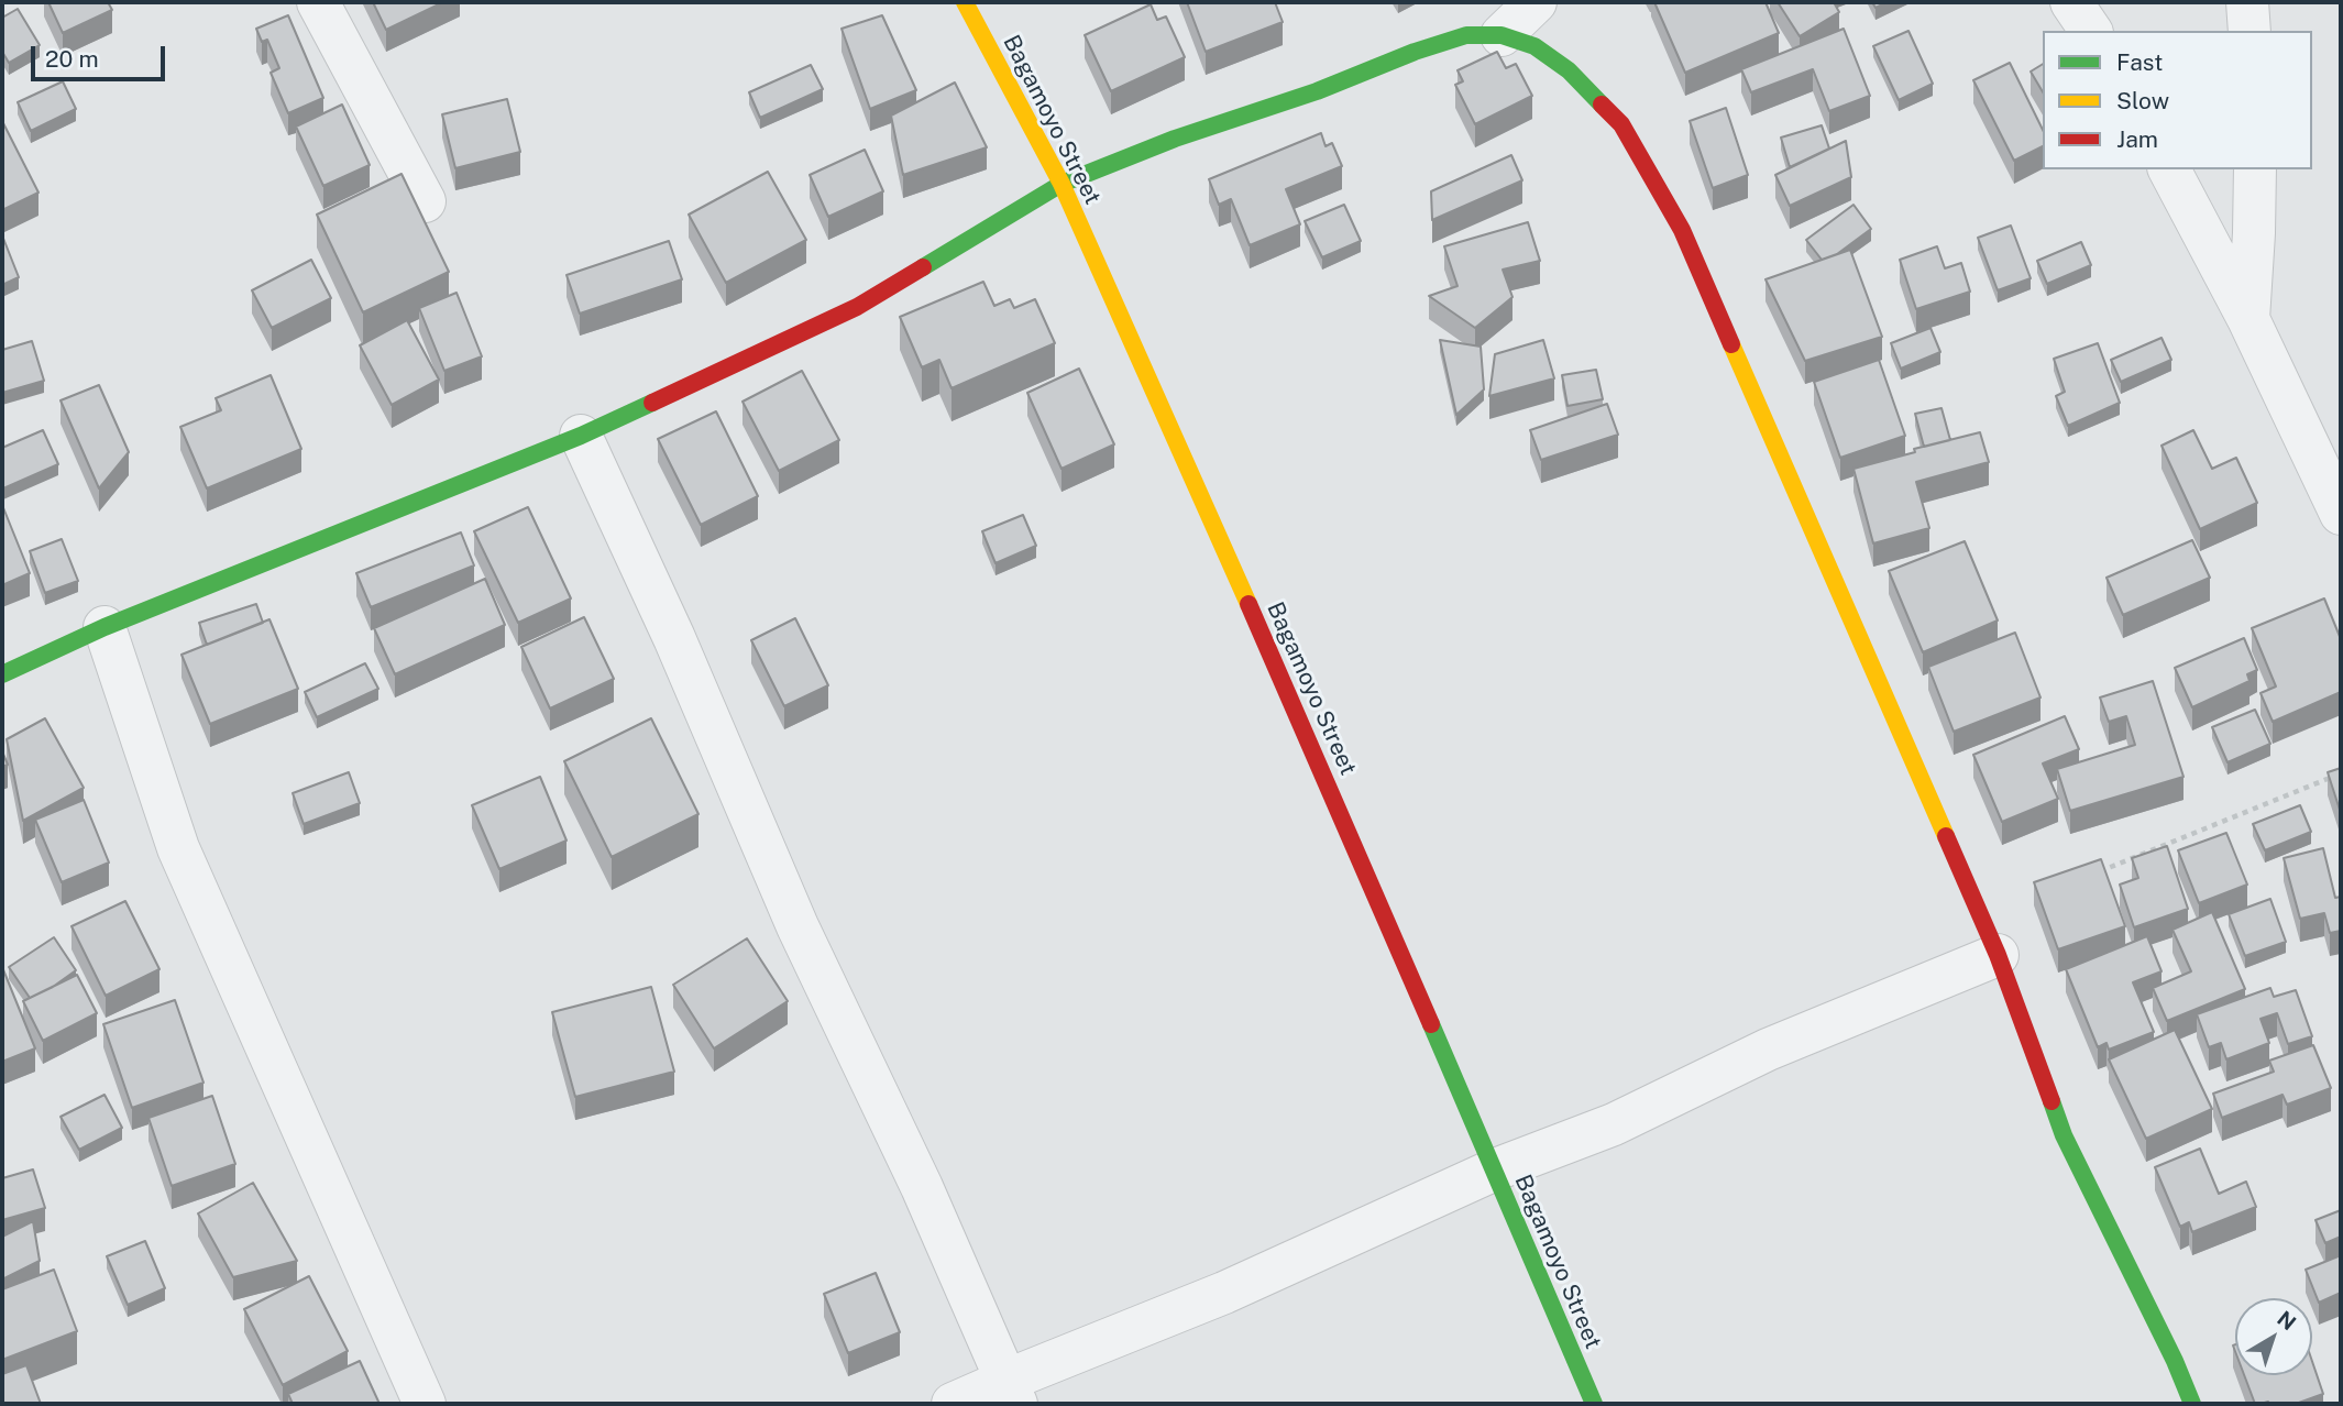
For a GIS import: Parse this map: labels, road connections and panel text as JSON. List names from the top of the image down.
{
  "streets": {
    "street": ["Bagamoyo Street"]
  },
  "legend": ["Fast", "Slow", "Jam"],
  "scale_bar": "20 m",
  "north": "top right"
}
